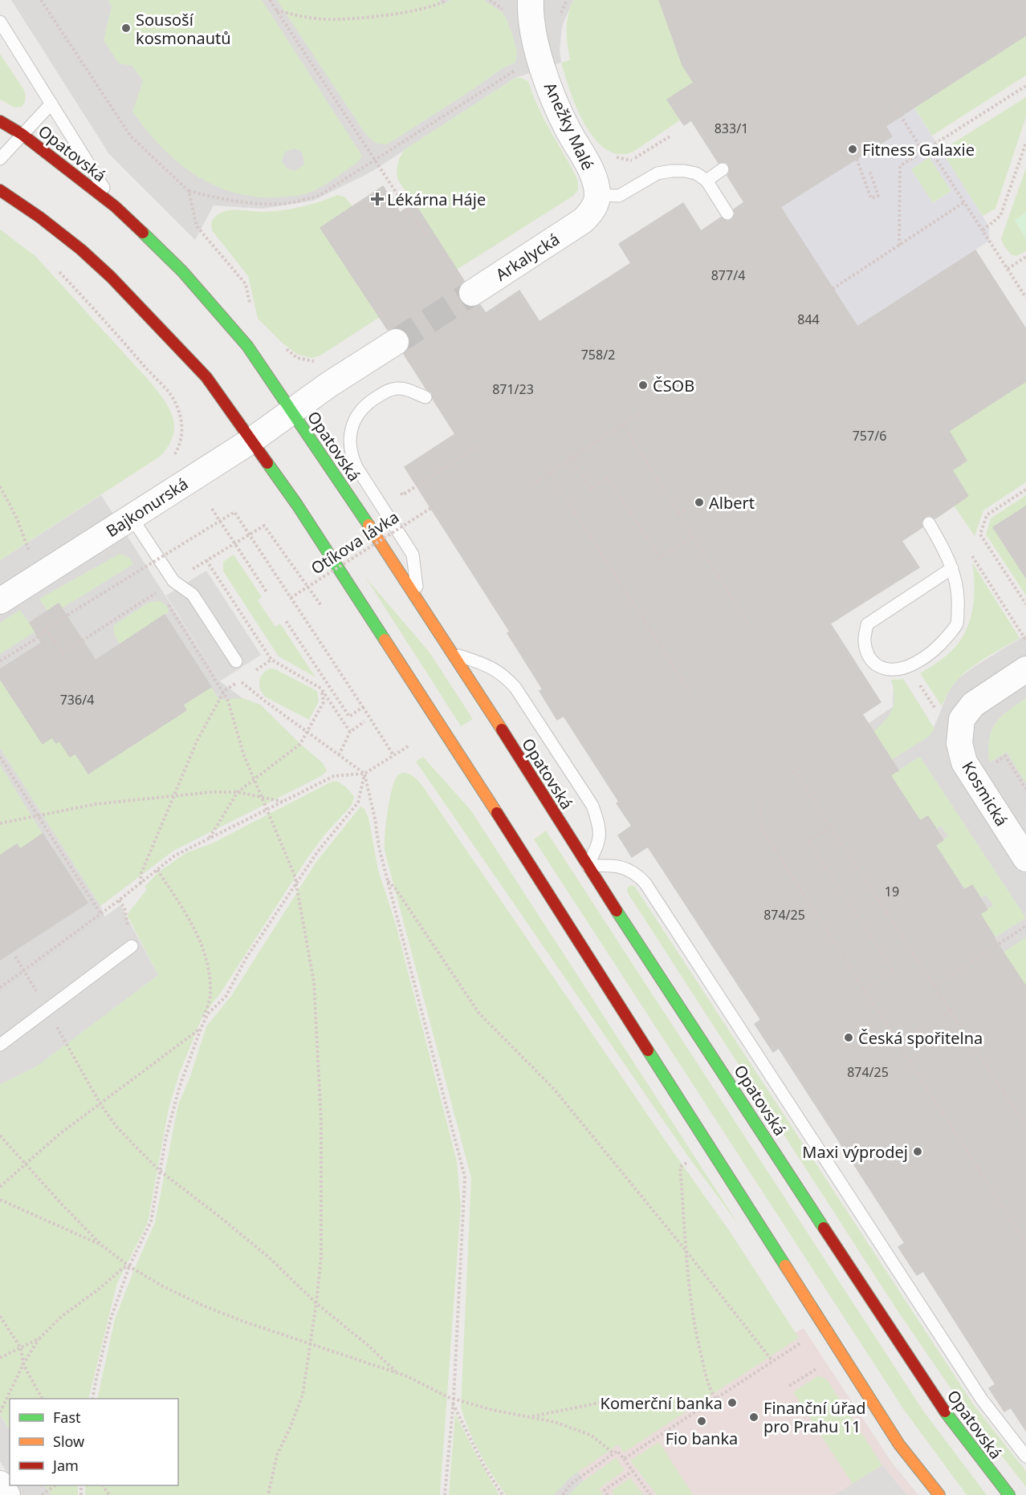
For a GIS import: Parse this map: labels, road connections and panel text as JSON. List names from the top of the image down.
{
  "streets": {
    "main road": ["Opatovská"],
    "street": [
      "Anežky Malé",
      "Arkalycká",
      "Bajkonurská",
      "Kosmická"
    ],
    "path": ["Otíkova lávka"]
  },
  "crossings": [
    ["Anežky Malé", "Arkalycká"],
    ["Opatovská", "Bajkonurská"]
  ],
  "places": {
    "other": [
      "Sousoší kosmonautů",
      "Fitness Galaxie",
      "ČSOB",
      "Albert",
      "Česká spořitelna",
      "Maxi výprodej",
      "Komerční banka",
      "Finanční úřad pro Prahu 11",
      "Fio banka"
    ],
    "health": ["Lékárna Háje"]
  },
  "house_numbers": [
    "833/1",
    "877/4",
    "844",
    "758/2",
    "871/23",
    "757/6",
    "736/4",
    "19",
    "874/25",
    "874/25"
  ],
  "legend": ["Fast", "Slow", "Jam"]
}
